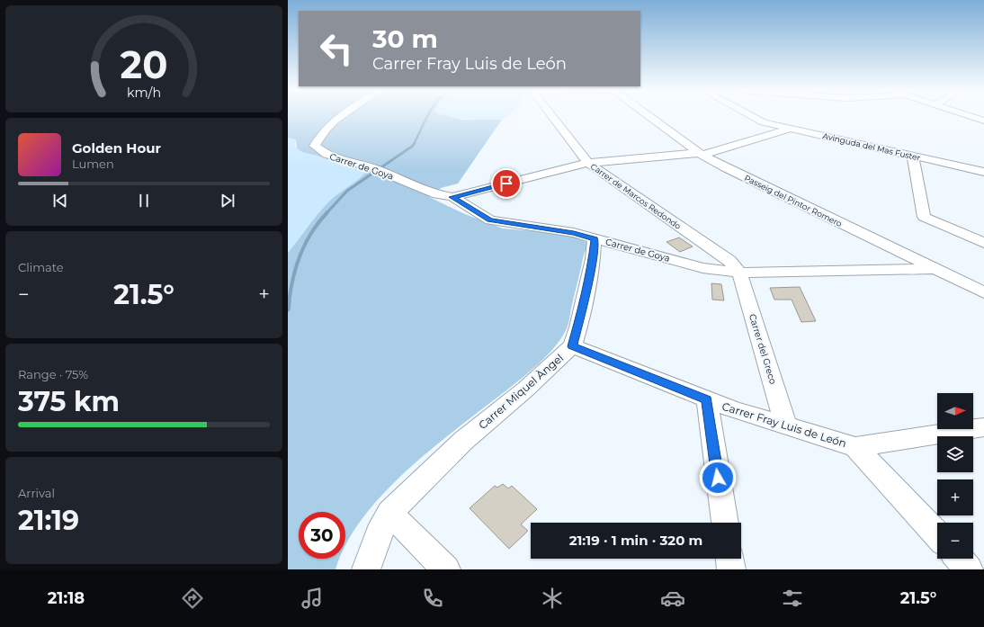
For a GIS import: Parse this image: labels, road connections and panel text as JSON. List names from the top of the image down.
{
  "streets": {
    "street": [
      "Avinguda del Mas Fuster",
      "Carrer de Goya",
      "Carrer de Marcos Redondo",
      "Passeig del Pintor Romero",
      "Carrer del Greco",
      "Carrer Miquel Àngel",
      "Carrer Fray Luis de León"
    ]
  },
  "crossings": [
    ["Carrer de Goya", "Carrer de Marcos Redondo"],
    ["Carrer de Goya", "Passeig del Pintor Romero"],
    ["Carrer de Goya", "Carrer del Greco"],
    ["Carrer de Marcos Redondo", "Carrer del Greco"],
    ["Carrer del Greco", "Carrer Fray Luis de León"],
    ["Carrer Miquel Àngel", "Carrer Fray Luis de León"]
  ],
  "north": "right",
  "page": {
    "turn": ["30 m", "Carrer Fray Luis de León"],
    "song": ["Golden Hour", "Lumen"],
    "tile": [
      "Climate",
      ["Range · 75%", "375 km"],
      ["Arrival", "21:19"]
    ],
    "heat": ["−", "21.5°", "+"],
    "map_buttons": ["+", "−"],
    "limit": "30",
    "trip": "21:19 · 1 min · 320 m",
    "tabs": ["21:18", "21.5°"],
    "gauge": ["20", "km/h"]
  }
}
